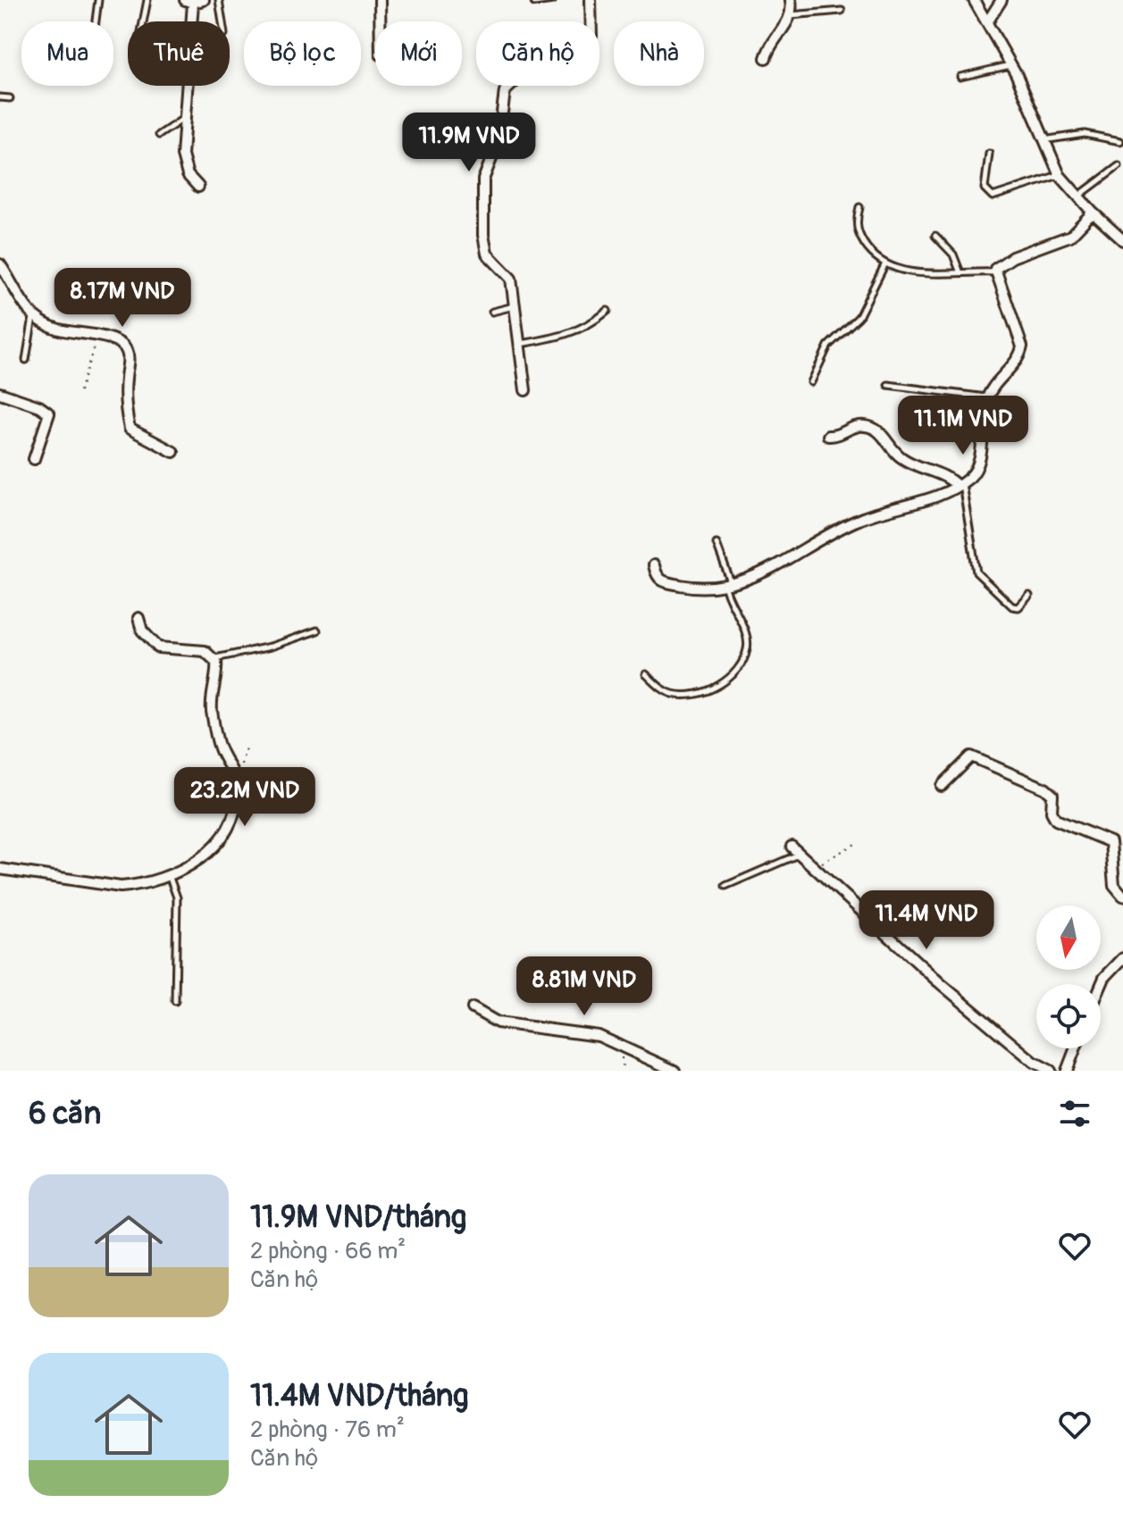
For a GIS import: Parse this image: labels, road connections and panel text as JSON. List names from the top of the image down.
{
  "north": "bottom",
  "page": {
    "chip": [
      "Mua",
      "Thuê",
      "Bộ lọc",
      "Mới",
      "Căn hộ",
      "Nhà"
    ],
    "price": [
      "11.9M VND",
      "8.17M VND",
      "11.1M VND",
      "23.2M VND",
      "11.4M VND",
      "8.81M VND"
    ],
    "heading": "6 căn",
    "list": [
      {
        "name": "11.9M VND/tháng",
        "note": "2 phòng · 66 m² · Căn hộ"
      },
      {
        "name": "11.4M VND/tháng",
        "note": "2 phòng · 76 m² · Căn hộ"
      }
    ]
  }
}
